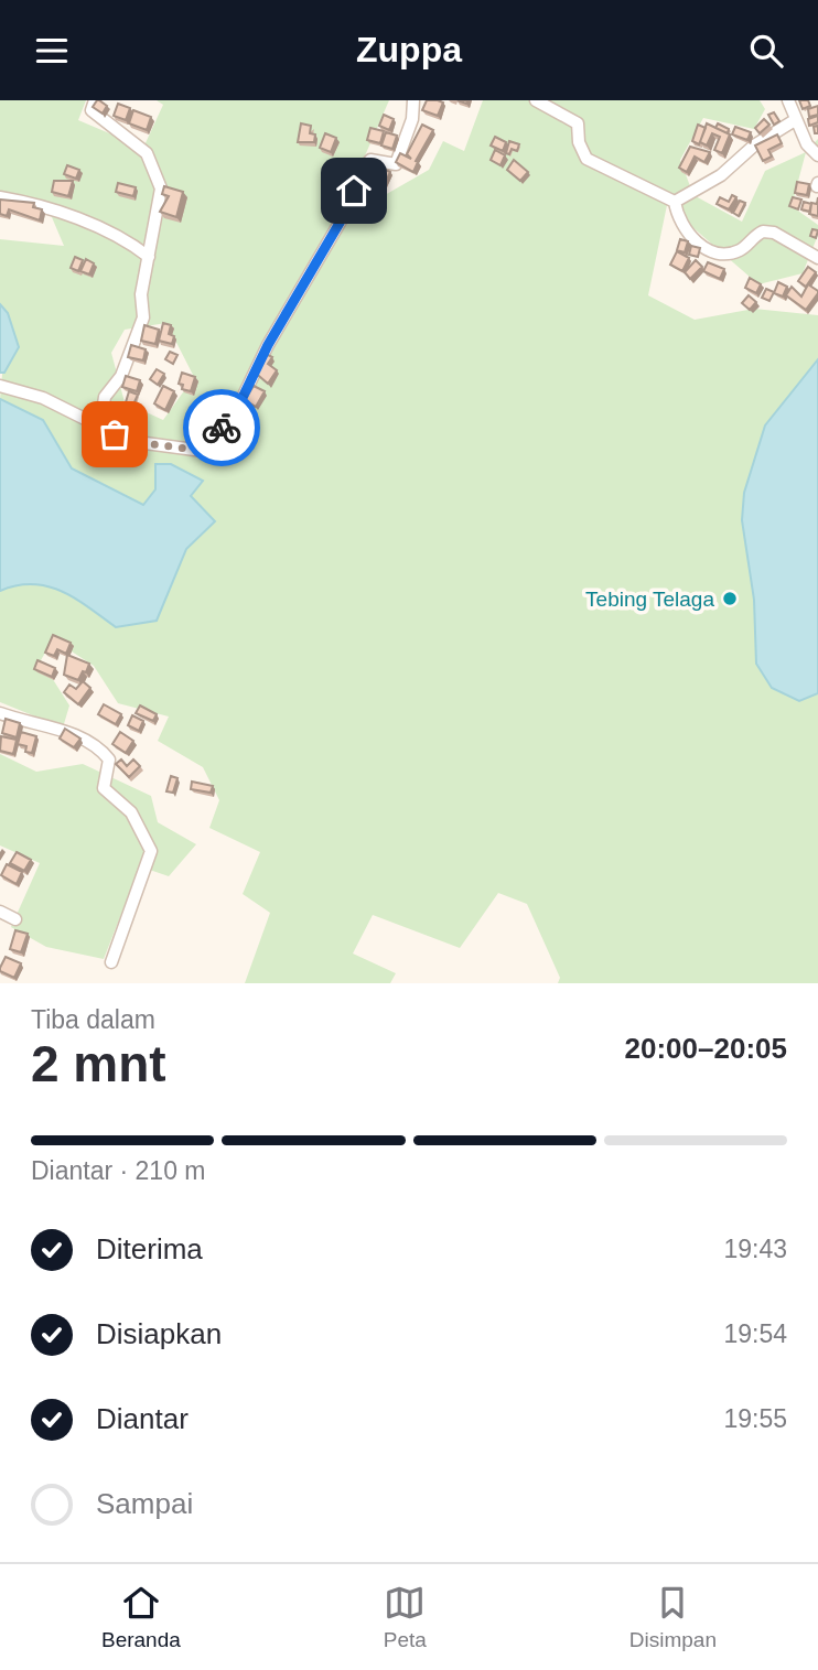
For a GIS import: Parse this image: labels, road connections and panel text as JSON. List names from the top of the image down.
{
  "places": ["Tebing Telaga"],
  "page": {
    "header": "Zuppa",
    "heading": ["2 mnt", "Tiba dalam", "20:00–20:05"],
    "bar": "Diantar · 210 m",
    "list": [
      ["Diterima", "19:43"],
      ["Disiapkan", "19:54"],
      ["Diantar", "19:55"],
      "Sampai"
    ],
    "tabs": ["Beranda", "Peta", "Disimpan"]
  }
}
